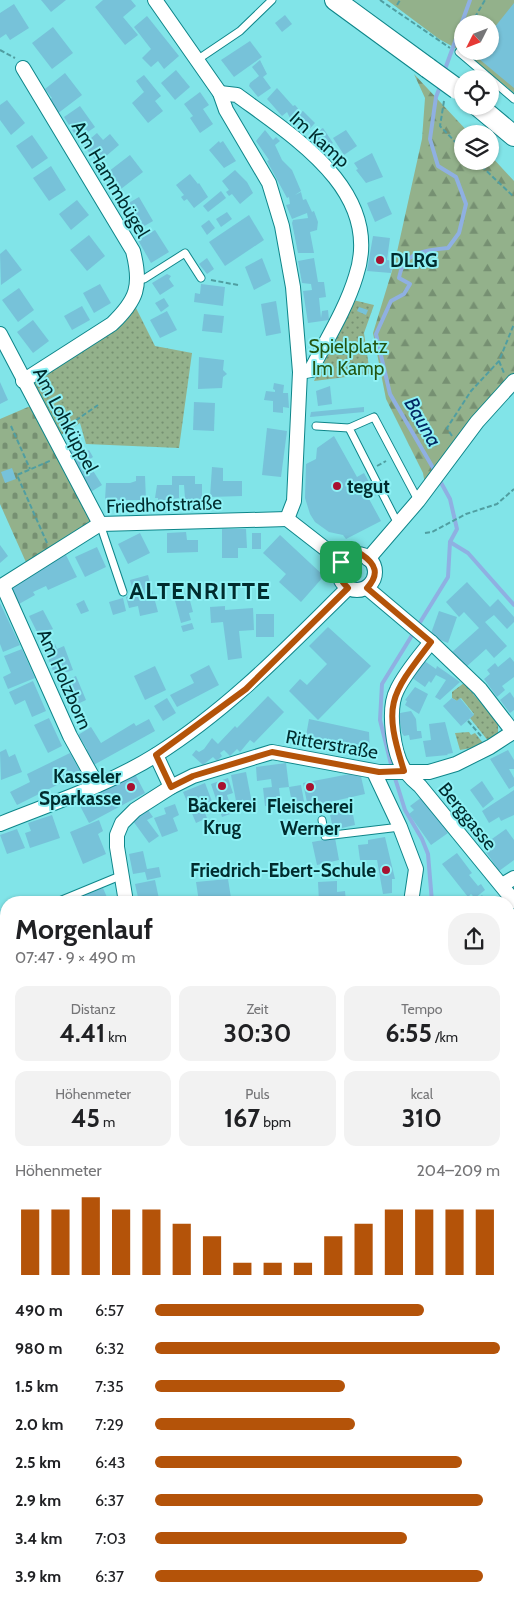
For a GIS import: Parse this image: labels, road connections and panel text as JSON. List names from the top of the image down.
{
  "streets": {
    "street": [
      "Im Kamp",
      "Am Hammbügel",
      "Am Lohküppel",
      "Friedhofstraße",
      "Am Holzborn",
      "Ritterstraße",
      "Berggasse"
    ]
  },
  "crossings": [
    ["Am Hammbügel", "Am Lohküppel"],
    ["Am Lohküppel", "Friedhofstraße"],
    ["Friedhofstraße", "Am Holzborn"],
    ["Ritterstraße", "Berggasse"]
  ],
  "districts": ["ALTENRITTE"],
  "water": ["Bauna"],
  "parks": ["Spielplatz Im Kamp"],
  "places": [
    "DLRG",
    "tegut",
    "Bäckerei Krug",
    "Kasseler Sparkasse",
    "Fleischerei Werner",
    "Friedrich-Ebert-Schule"
  ],
  "north": "bottom left",
  "page": {
    "heading": ["Morgenlauf", "07:47 · 9 × 490 m"],
    "stats": [
      ["Distanz", "4.41 km"],
      ["Zeit", "30:30"],
      ["Tempo", "6:55 /km"],
      ["Höhenmeter", "45 m"],
      ["Puls", "167 bpm"],
      ["kcal", "310"]
    ],
    "chart": ["Höhenmeter", "204–209 m"],
    "list": [
      {
        "name": "490 m",
        "note": "6:57"
      },
      {
        "name": "980 m",
        "note": "6:32"
      },
      {
        "name": "1.5 km",
        "note": "7:35"
      },
      {
        "name": "2.0 km",
        "note": "7:29"
      },
      {
        "name": "2.5 km",
        "note": "6:43"
      },
      {
        "name": "2.9 km",
        "note": "6:37"
      },
      {
        "name": "3.4 km",
        "note": "7:03"
      },
      {
        "name": "3.9 km",
        "note": "6:37"
      }
    ]
  }
}
